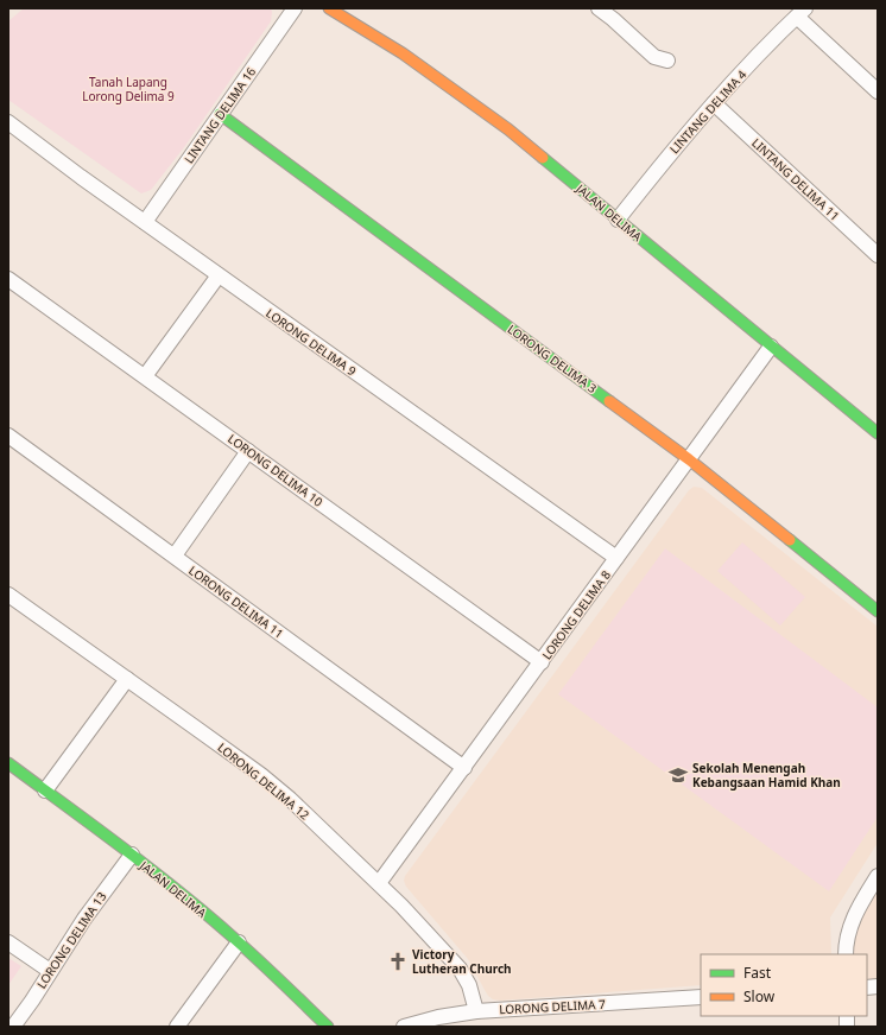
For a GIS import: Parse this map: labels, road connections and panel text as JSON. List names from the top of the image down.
{
  "streets": {
    "street": [
      "LINTANG DELIMA 4",
      "LINTANG DELIMA 16",
      "LINTANG DELIMA 11",
      "JALAN DELIMA",
      "LORONG DELIMA 9",
      "LORONG DELIMA 3",
      "LORONG DELIMA 10",
      "LORONG DELIMA 11",
      "LORONG DELIMA 8",
      "LORONG DELIMA 12",
      "LORONG DELIMA 13",
      "LORONG DELIMA 7"
    ]
  },
  "crossings": [
    ["LINTANG DELIMA 4", "LINTANG DELIMA 11"],
    ["LINTANG DELIMA 4", "JALAN DELIMA"],
    ["LINTANG DELIMA 16", "LORONG DELIMA 9"],
    ["LINTANG DELIMA 16", "LORONG DELIMA 3"],
    ["JALAN DELIMA", "LORONG DELIMA 8"],
    ["JALAN DELIMA", "LORONG DELIMA 13"],
    ["LORONG DELIMA 9", "LORONG DELIMA 8"],
    ["LORONG DELIMA 3", "LORONG DELIMA 8"],
    ["LORONG DELIMA 10", "LORONG DELIMA 8"],
    ["LORONG DELIMA 11", "LORONG DELIMA 8"],
    ["LORONG DELIMA 8", "LORONG DELIMA 12"],
    ["LORONG DELIMA 12", "LORONG DELIMA 7"]
  ],
  "parks": ["Tanah Lapang Lorong Delima 9"],
  "places": {
    "school or university": ["Sekolah Menengah Kebangsaan Hamid Khan"],
    "church": ["Victory Lutheran Church"]
  },
  "legend": ["Fast", "Slow"]
}
